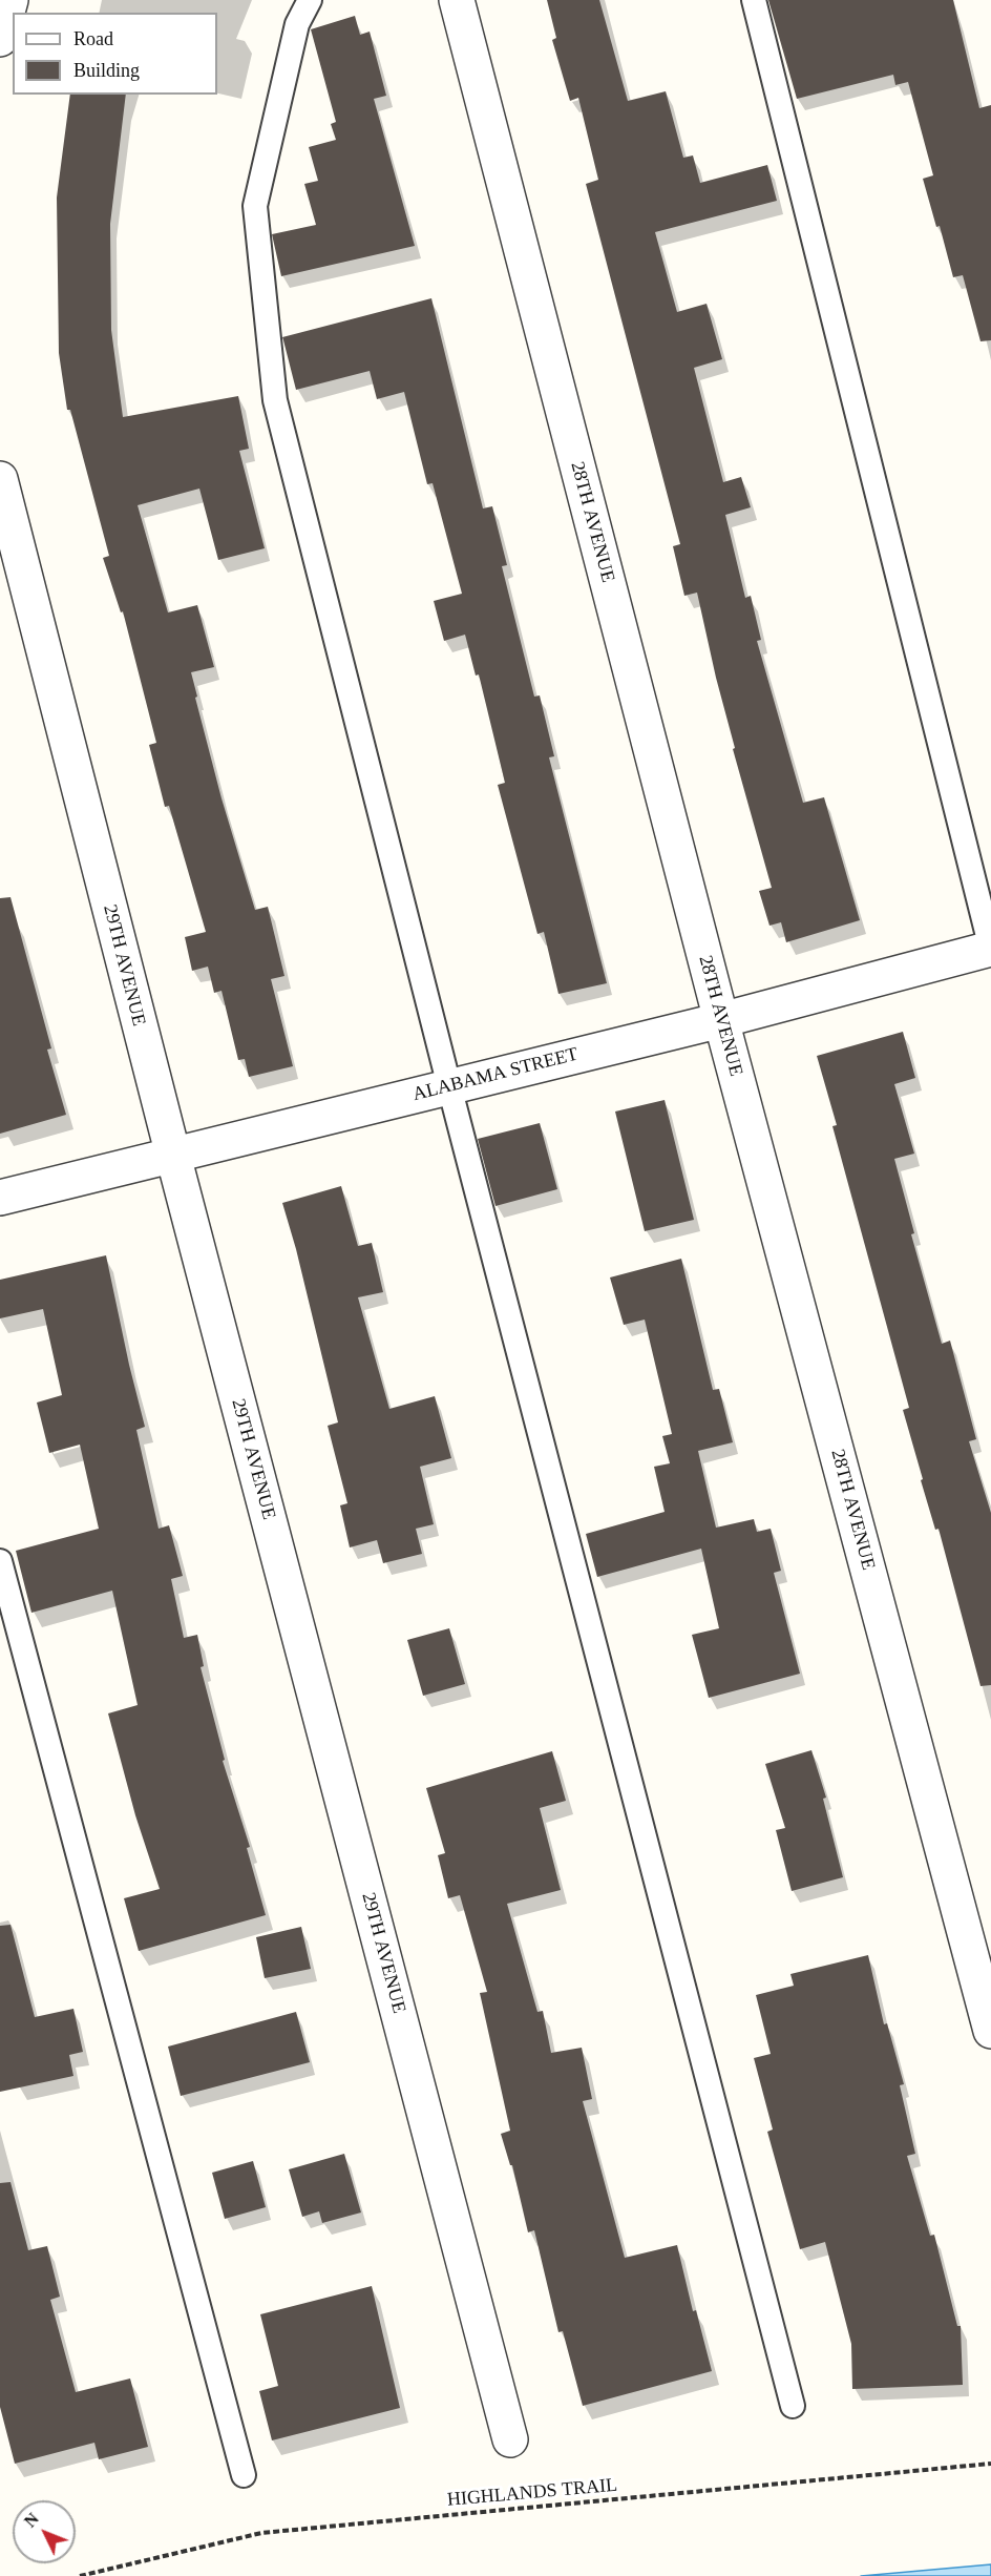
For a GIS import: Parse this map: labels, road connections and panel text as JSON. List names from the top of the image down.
{
  "streets": {
    "street": ["28TH AVENUE", "29TH AVENUE", "ALABAMA STREET"],
    "path": ["HIGHLANDS TRAIL"]
  },
  "crossings": [
    ["28TH AVENUE", "ALABAMA STREET"],
    ["29TH AVENUE", "ALABAMA STREET"]
  ],
  "legend": ["Road", "Building"],
  "north": "top left"
}
